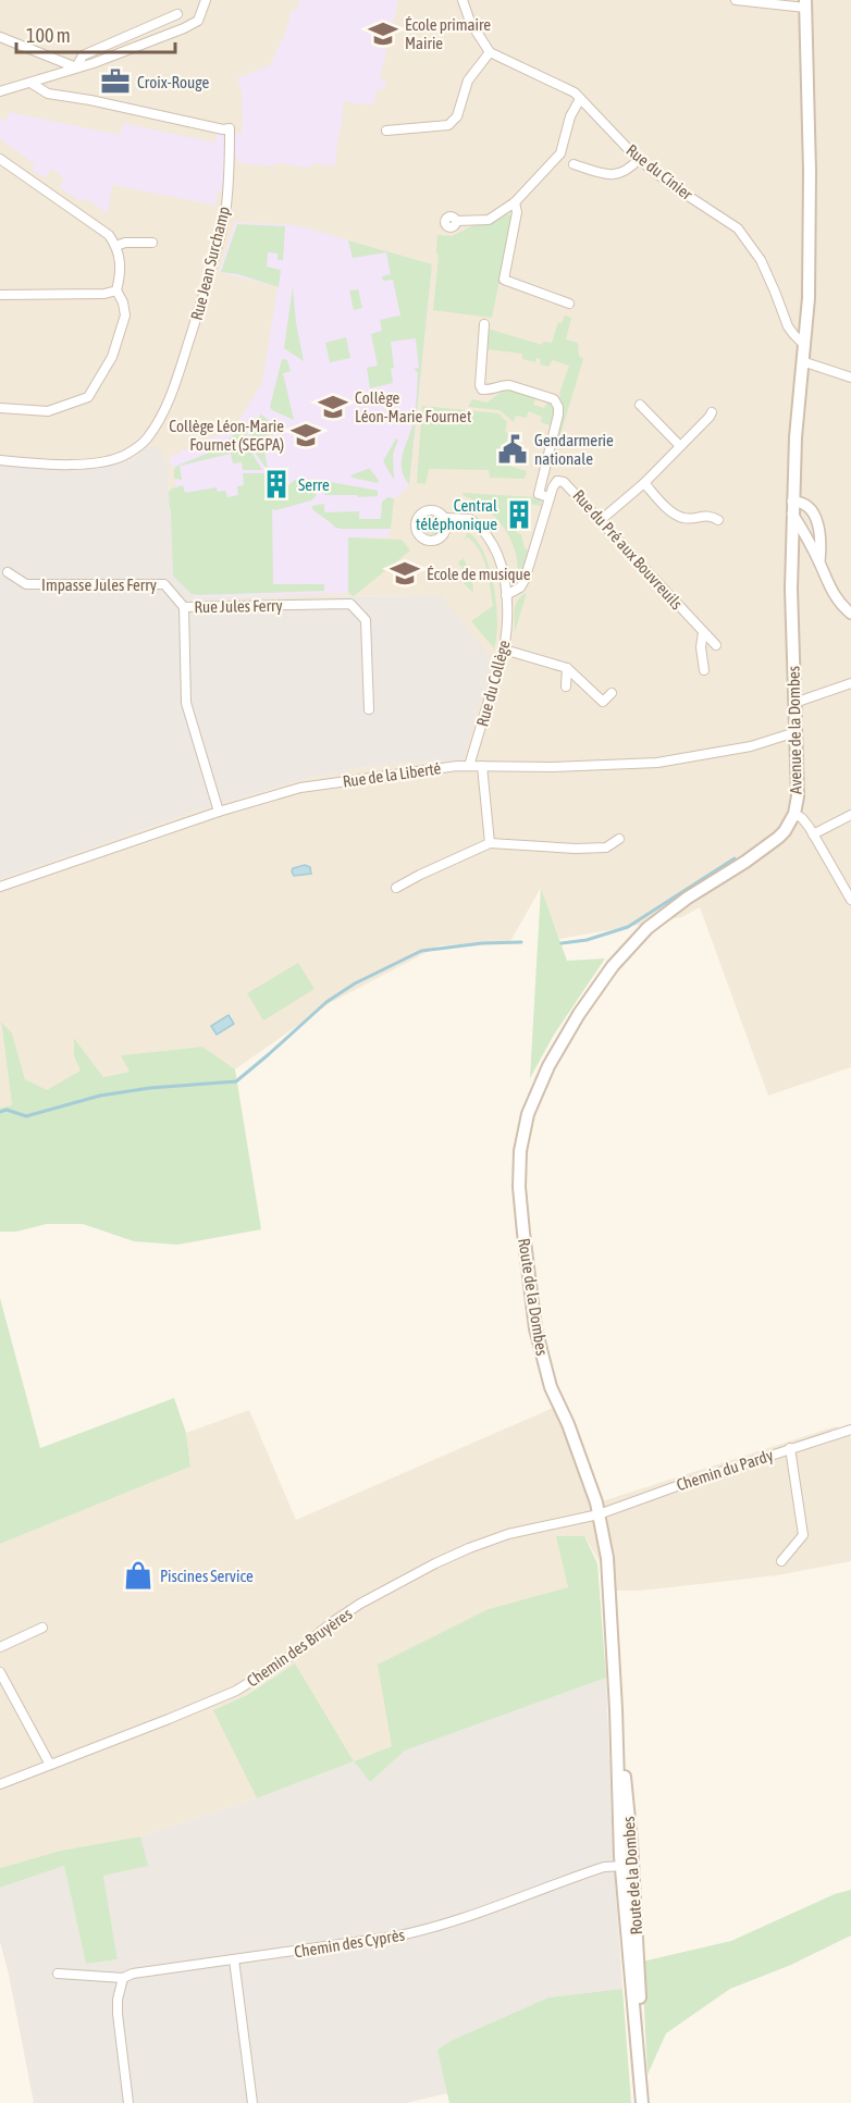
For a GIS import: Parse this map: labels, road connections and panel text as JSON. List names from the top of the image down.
{
  "streets": {
    "main road": ["Avenue de la Dombes", "Route de la Dombes"],
    "street": [
      "Rue du Cinier",
      "Rue Jean Surchamp",
      "Rue du Pré aux Bouvreuils",
      "Impasse Jules Ferry",
      "Rue Jules Ferry",
      "Rue du Collège",
      "Rue de la Liberté",
      "Chemin du Pardy",
      "Chemin des Bruyères",
      "Chemin des Cyprès"
    ]
  },
  "crossings": [
    ["Rue du Cinier", "Avenue de la Dombes"],
    ["Rue du Pré aux Bouvreuils", "Rue du Collège"],
    ["Impasse Jules Ferry", "Rue Jules Ferry"],
    ["Rue Jules Ferry", "Rue de la Liberté"],
    ["Rue du Collège", "Rue de la Liberté"],
    ["Avenue de la Dombes", "Rue de la Liberté"],
    ["Avenue de la Dombes", "Route de la Dombes"],
    ["Route de la Dombes", "Chemin du Pardy"],
    ["Route de la Dombes", "Chemin des Bruyères"],
    ["Route de la Dombes", "Chemin des Cyprès"],
    ["Chemin du Pardy", "Chemin des Bruyères"]
  ],
  "places": {
    "school or university": [
      "École primaire Mairie",
      "Collège Léon-Marie Fournet",
      "Collège Léon-Marie Fournet (SEGPA)",
      "École de musique"
    ],
    "office": ["Croix-Rouge"],
    "public building": ["Gendarmerie nationale"],
    "building": ["Serre", "Central téléphonique"],
    "shop": ["Piscines Service"]
  },
  "scale_bar": "100 m"
}
